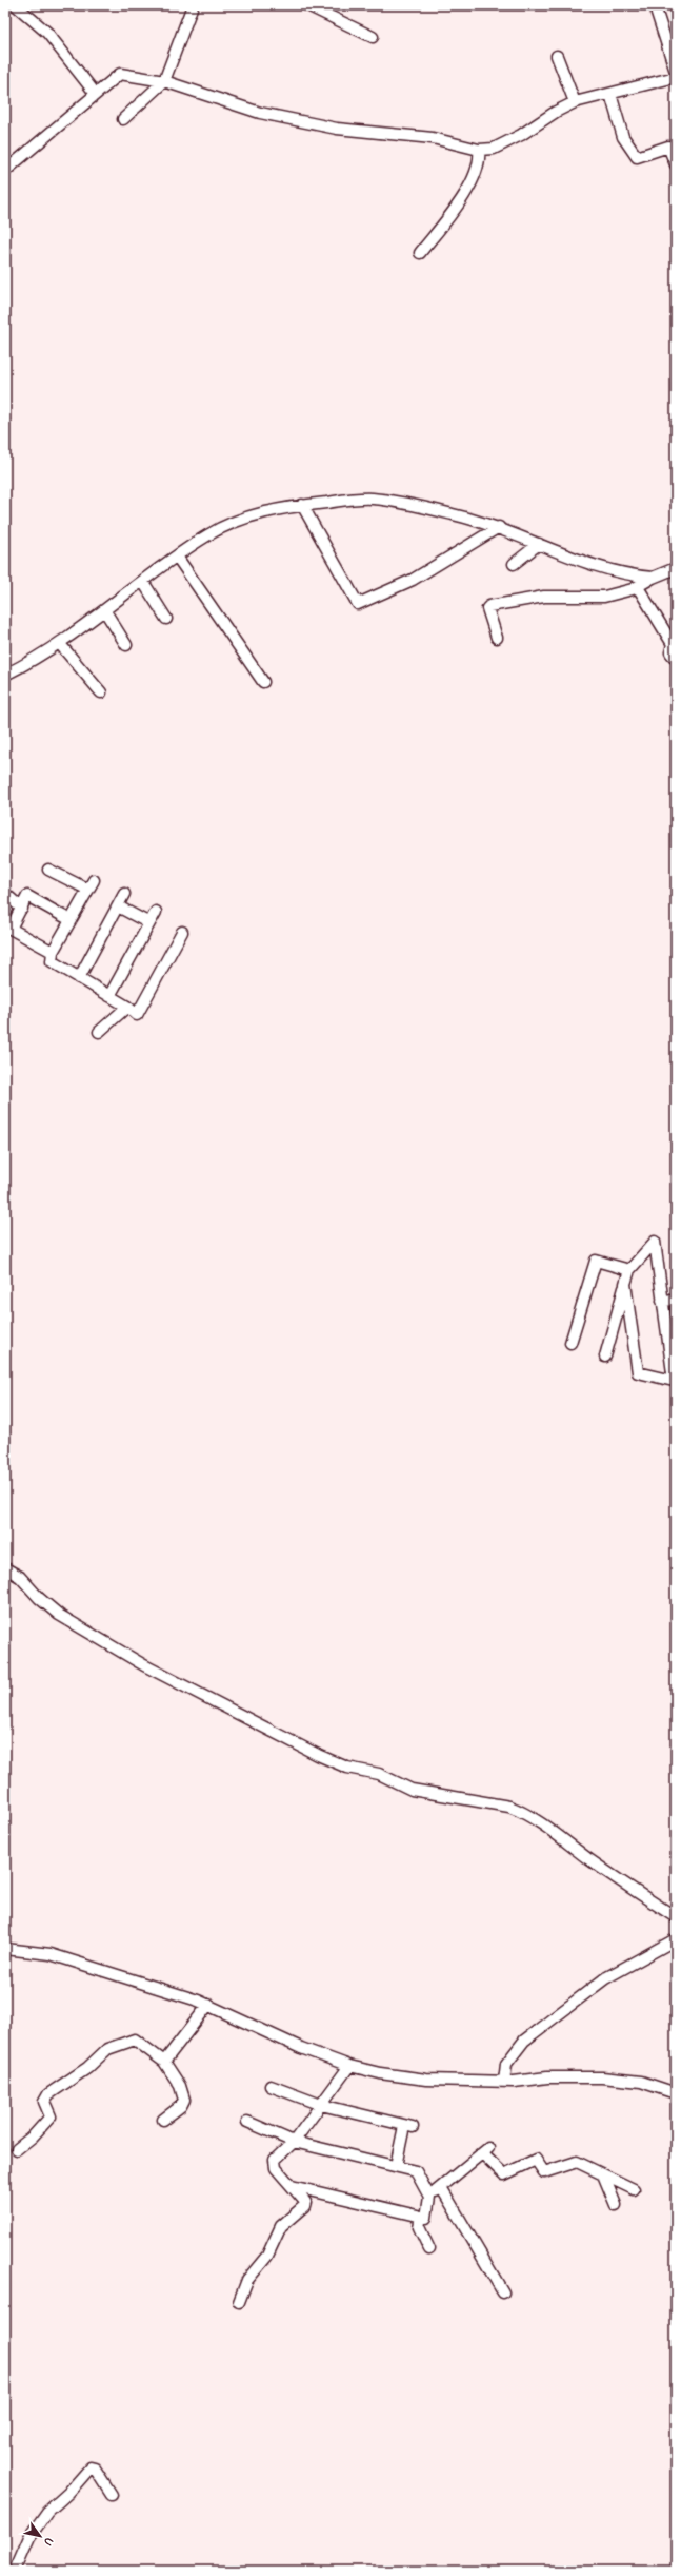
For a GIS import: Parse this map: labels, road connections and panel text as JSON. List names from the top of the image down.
{
  "north": "bottom right"
}
